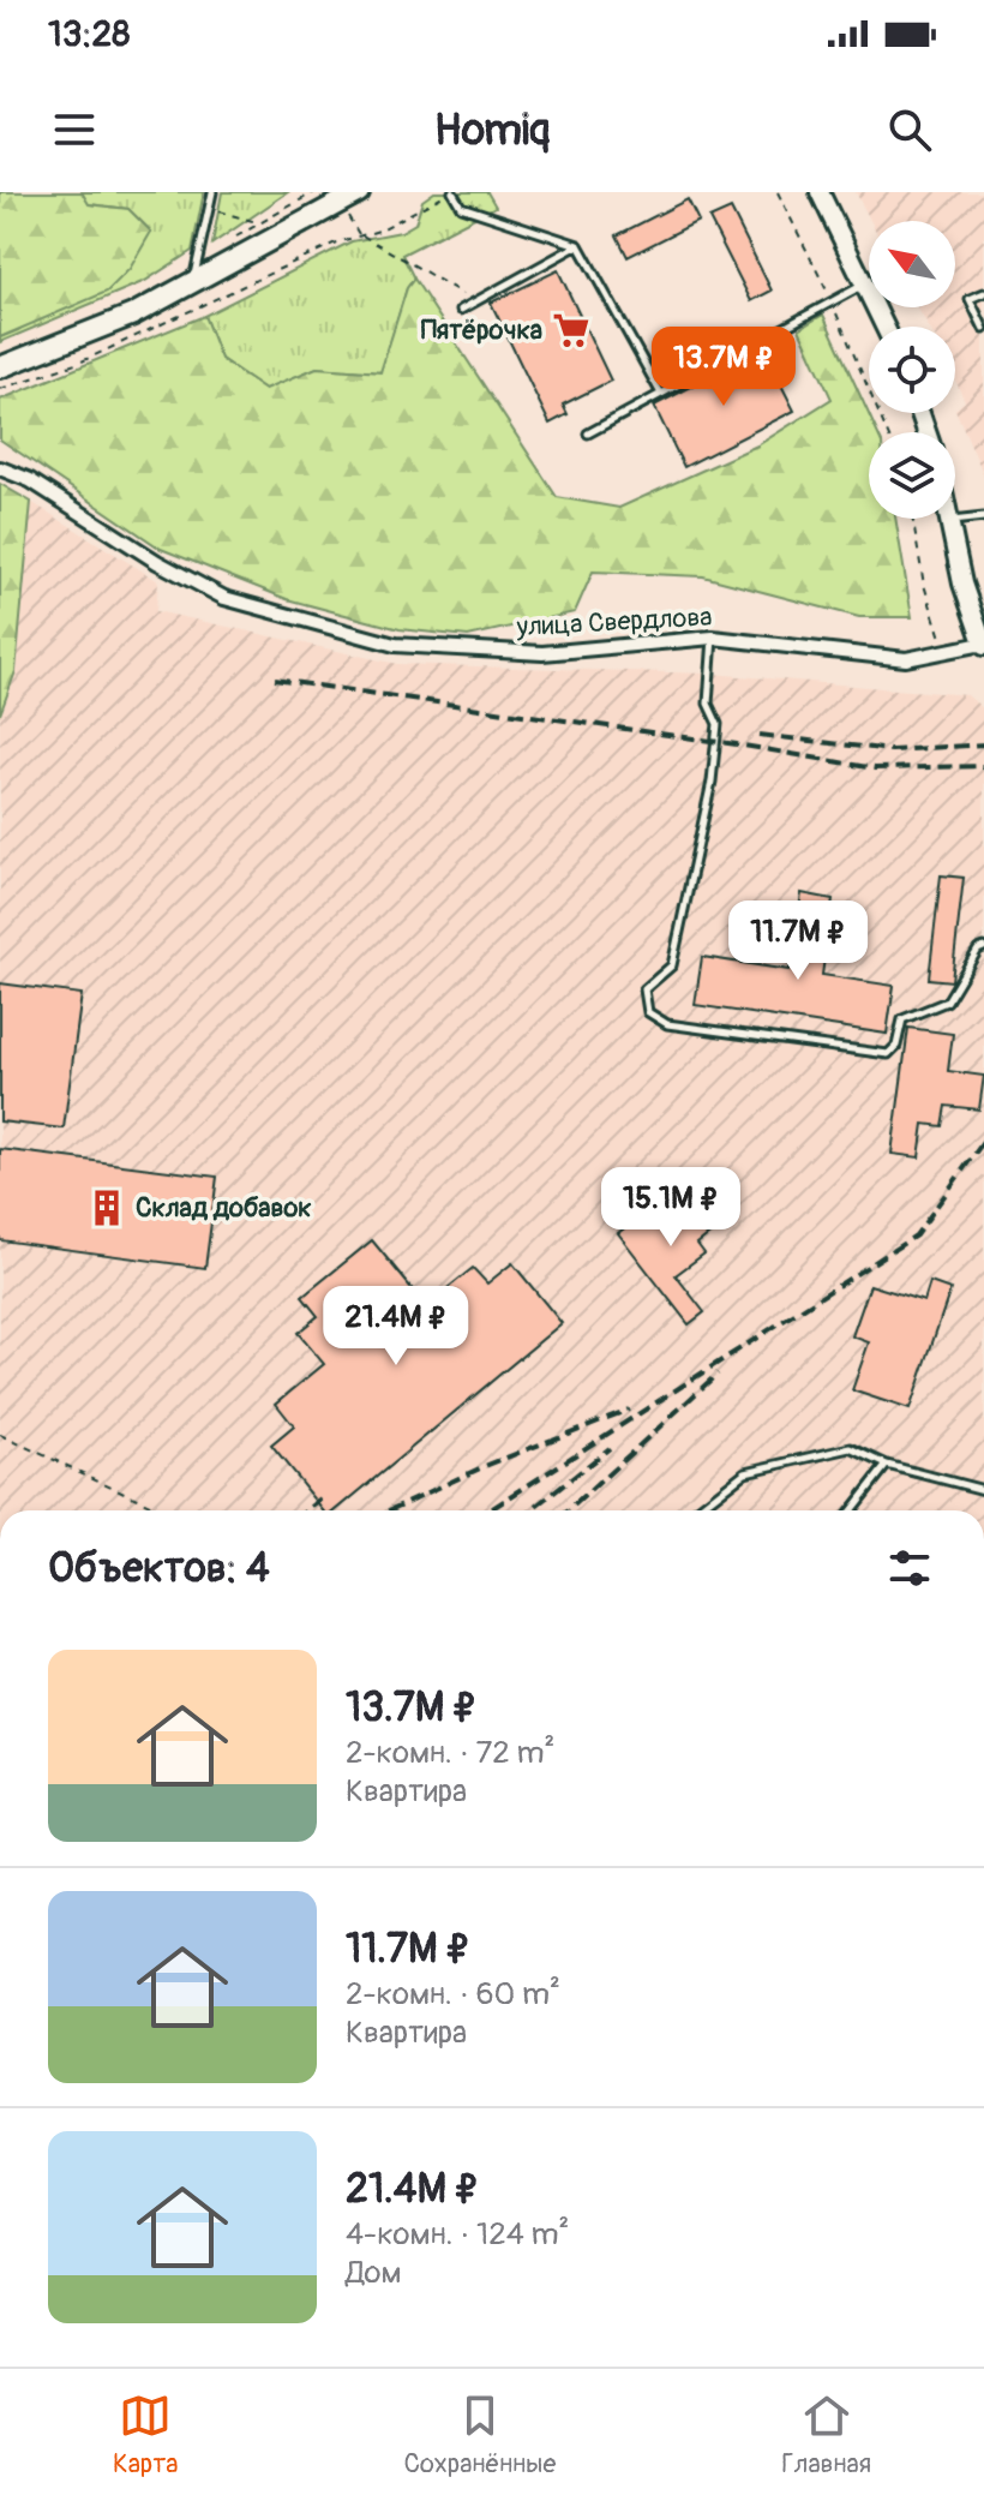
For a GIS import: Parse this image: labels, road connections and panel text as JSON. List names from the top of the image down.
{
  "streets": {
    "street": ["улица Свердлова"]
  },
  "places": {
    "supermarket": ["Пятёрочка"],
    "building": ["Склад добавок"]
  },
  "north": "top left",
  "page": {
    "status": "13:28",
    "header": "Homiq",
    "price": [
      "13.7M ₽",
      "11.7M ₽",
      "15.1M ₽",
      "21.4M ₽"
    ],
    "heading": "Объектов: 4",
    "list": [
      {
        "name": "13.7M ₽",
        "note": "2-комн. · 72 m² · Квартира"
      },
      {
        "name": "11.7M ₽",
        "note": "2-комн. · 60 m² · Квартира"
      },
      {
        "name": "21.4M ₽",
        "note": "4-комн. · 124 m² · Дом"
      }
    ],
    "tabs": ["Карта", "Сохранённые", "Главная"]
  }
}
